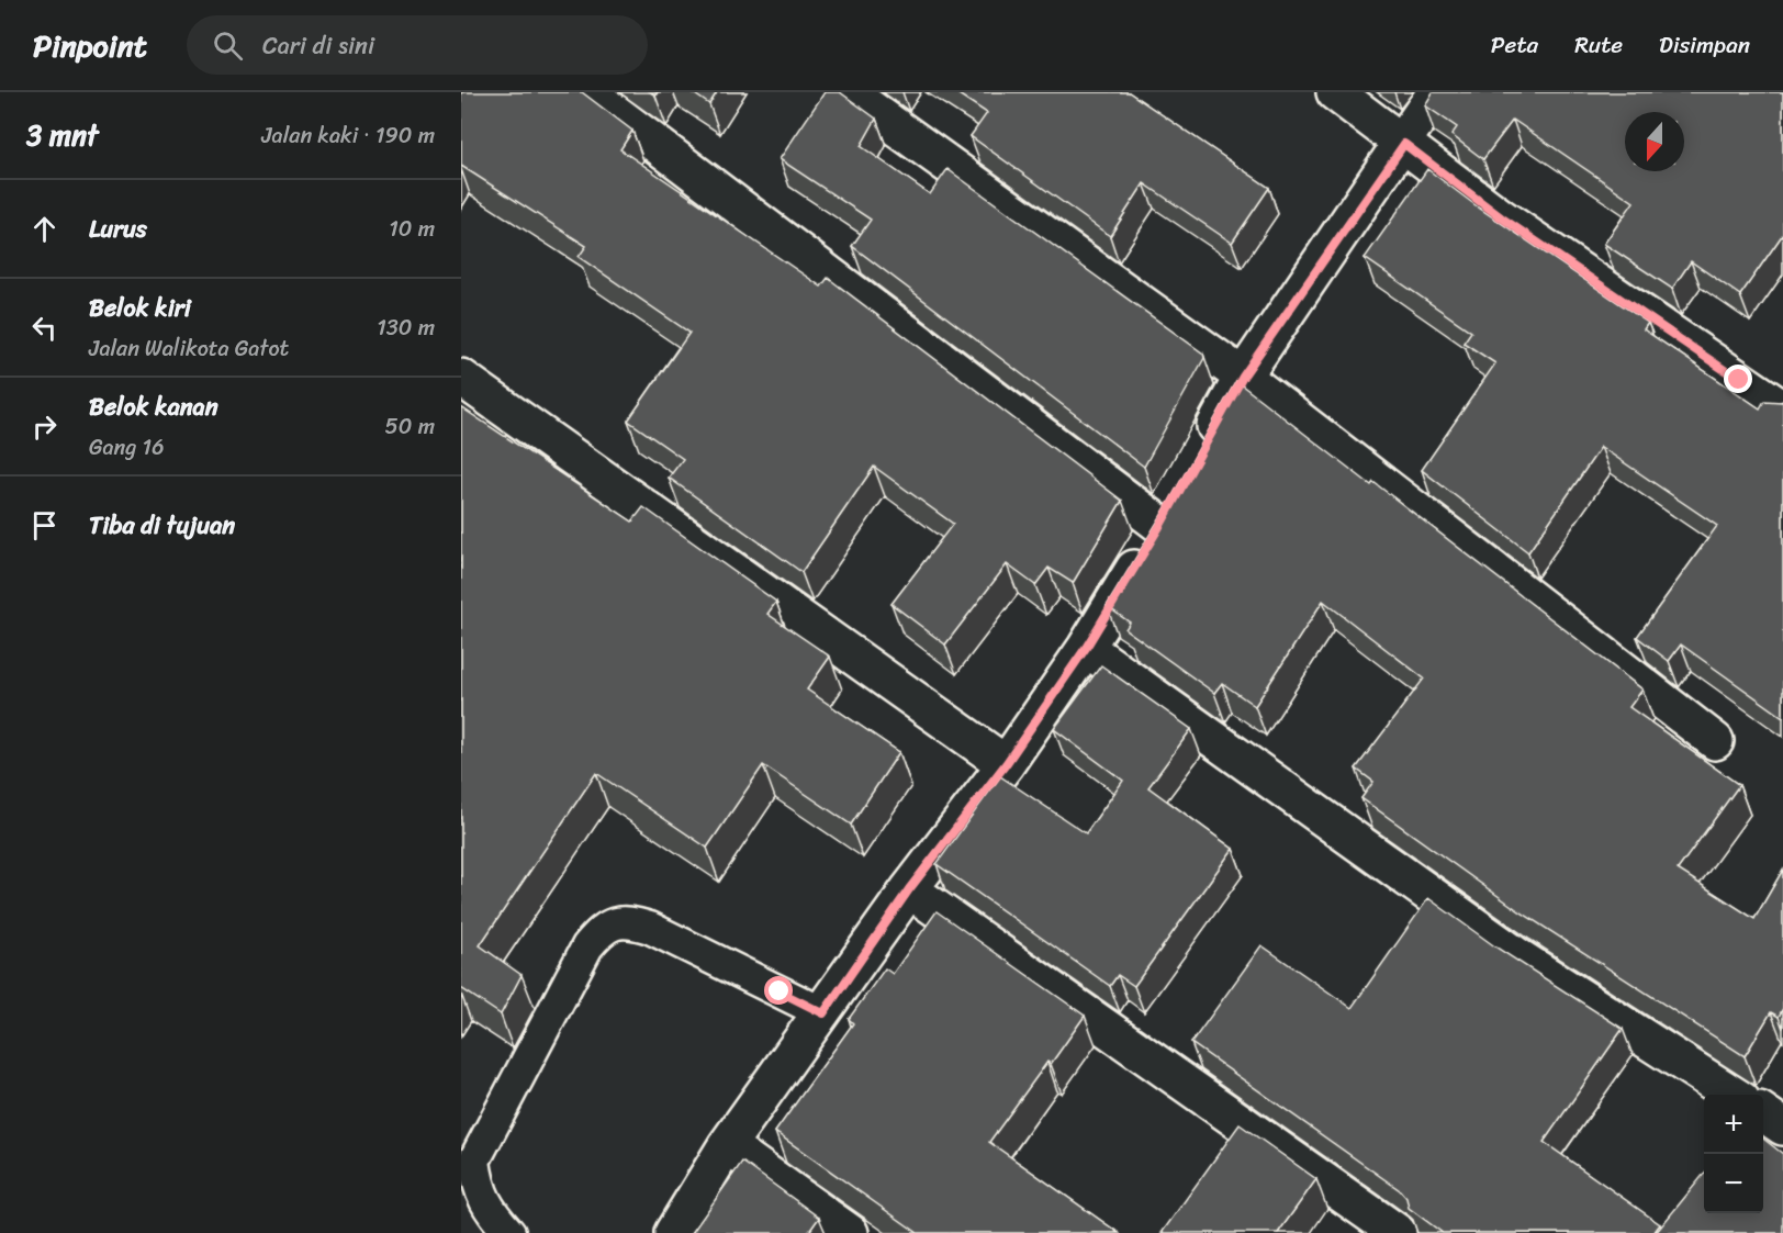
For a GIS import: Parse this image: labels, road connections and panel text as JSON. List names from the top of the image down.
{
  "north": "bottom",
  "page": {
    "header": "Pinpoint",
    "search": "Cari di sini",
    "nav": ["Peta", "Rute", "Disimpan"],
    "heading": ["3 mnt", "Jalan kaki · 190 m"],
    "list": [
      ["Lurus", "10 m"],
      ["Belok kiri", "Jalan Walikota Gatot", "130 m"],
      ["Belok kanan", "Gang 16", "50 m"],
      "Tiba di tujuan"
    ],
    "map_buttons": ["+", "−"]
  }
}
